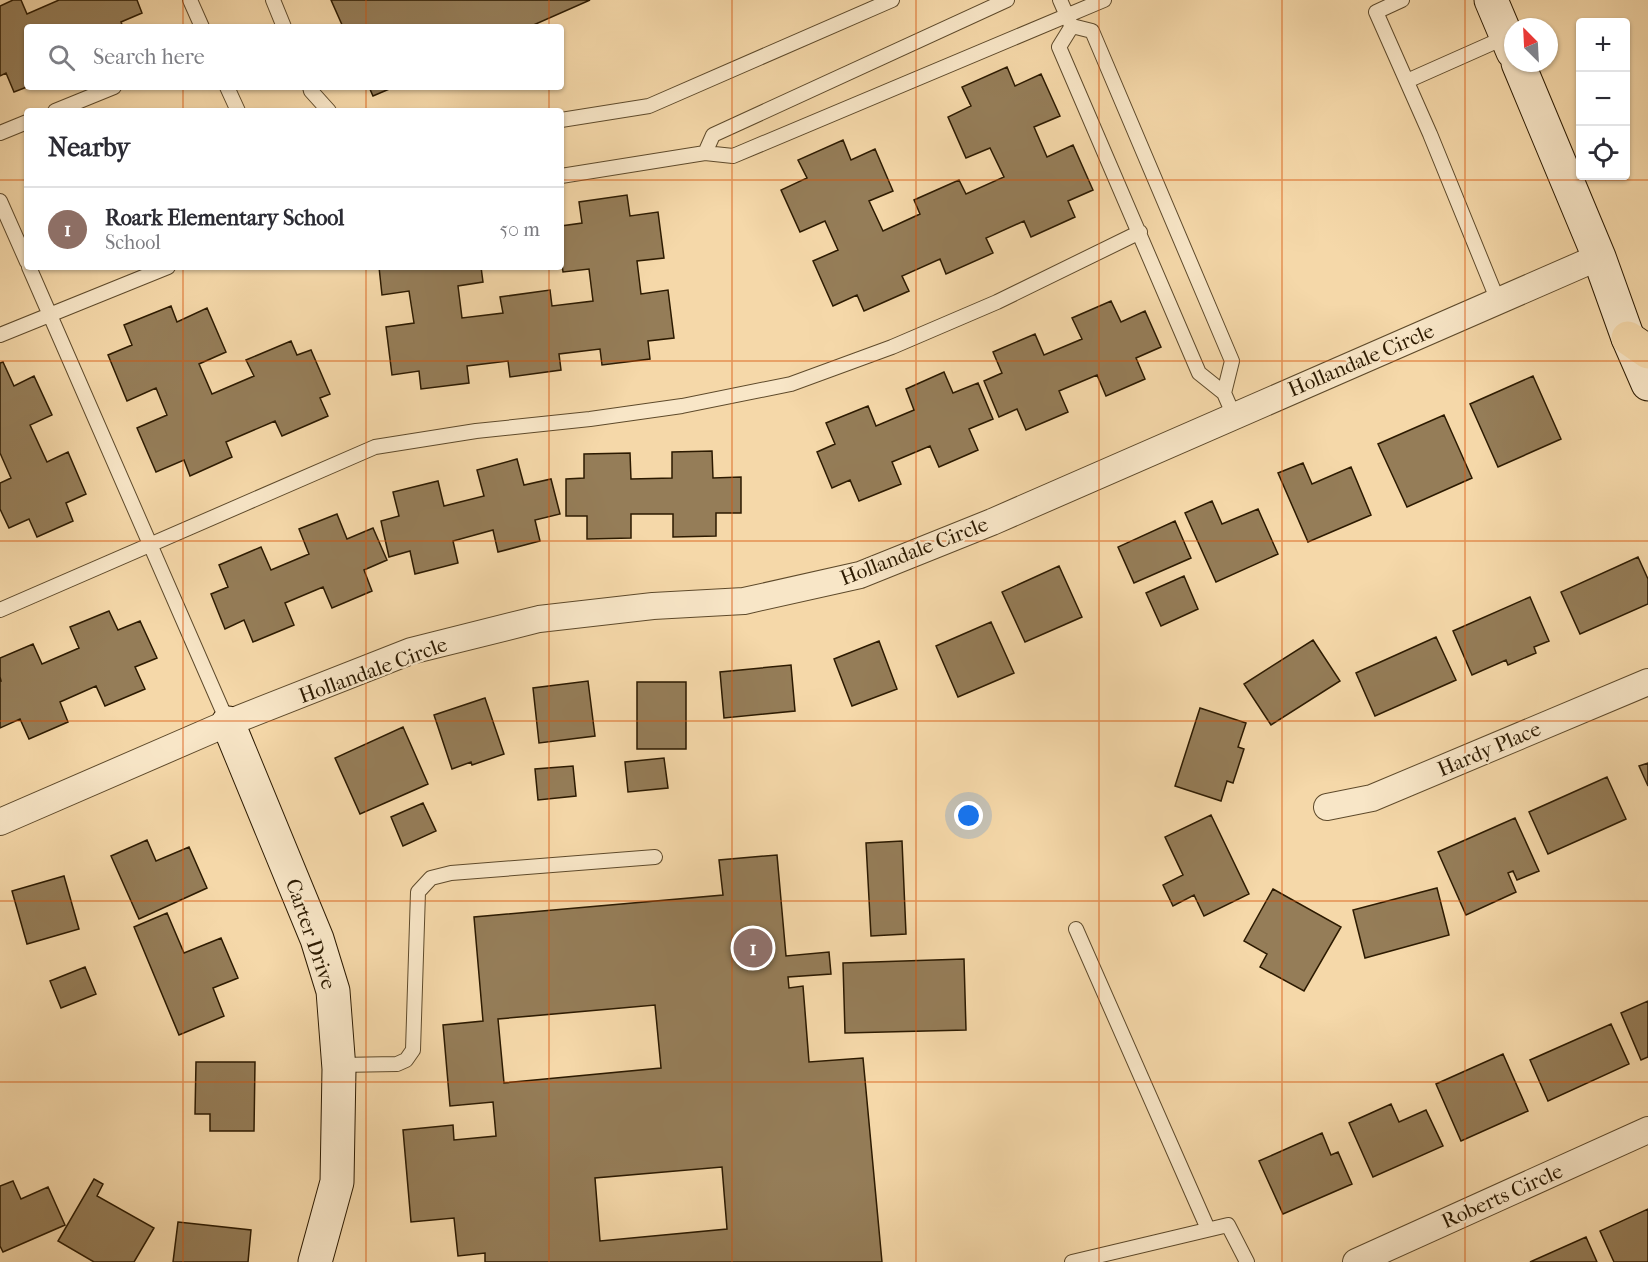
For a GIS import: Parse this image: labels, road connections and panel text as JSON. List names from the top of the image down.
{
  "streets": {
    "street": [
      "Hollandale Circle",
      "Hardy Place",
      "Carter Drive",
      "Roberts Circle"
    ]
  },
  "crossings": [
    ["Hollandale Circle", "Carter Drive"]
  ],
  "north": "top left",
  "page": {
    "map_buttons": ["+", "−"],
    "search": "Search here",
    "heading": "Nearby",
    "list": [
      {
        "mark": "1",
        "name": "Roark Elementary School",
        "note": "School",
        "value": "50 m"
      }
    ],
    "pins": "1"
  }
}
